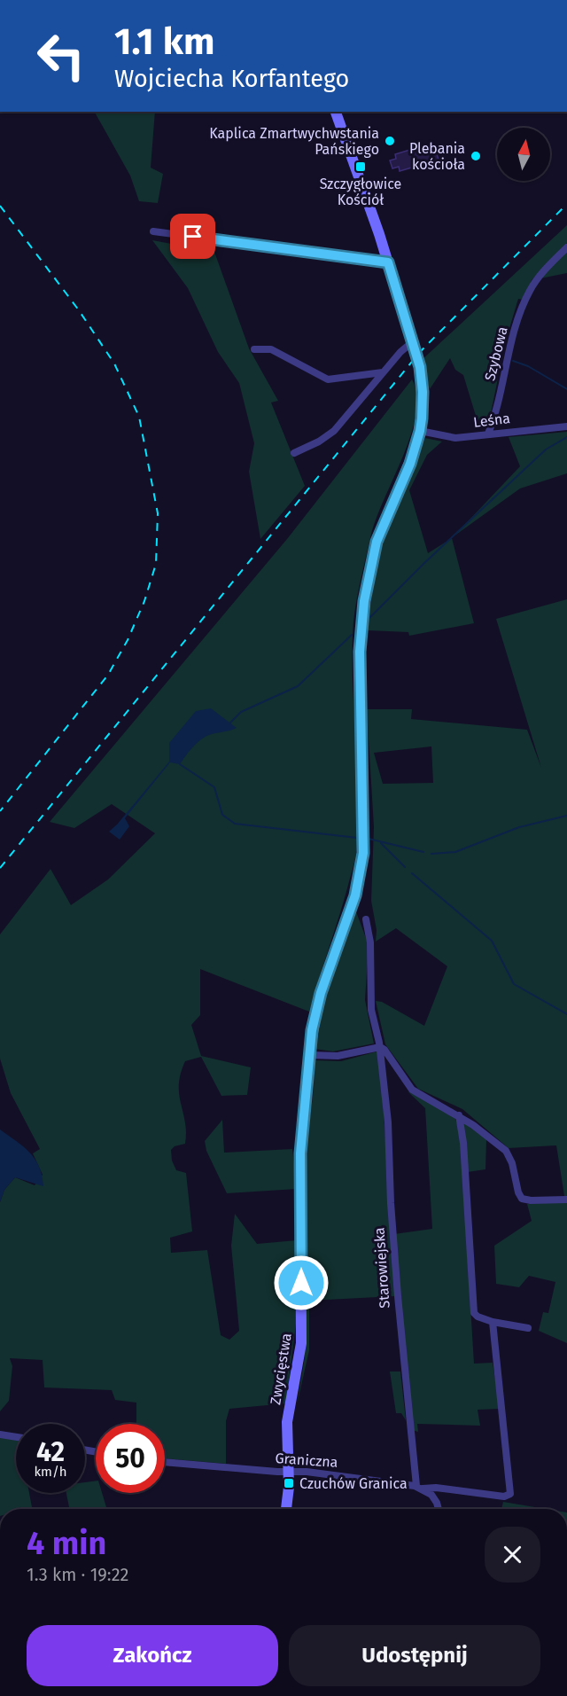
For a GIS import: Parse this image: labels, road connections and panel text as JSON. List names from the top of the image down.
{
  "streets": {
    "main road": ["Zwycięstwa"],
    "street": [
      "Szybowa",
      "Leśna",
      "Starowiejska",
      "Graniczna"
    ]
  },
  "crossings": [
    ["Szybowa", "Leśna"],
    ["Leśna", "Zwycięstwa"],
    ["Starowiejska", "Graniczna"],
    ["Zwycięstwa", "Graniczna"]
  ],
  "places": {
    "other": ["Kaplica Zmartwychwstania Pańskiego", "Plebania kościoła"],
    "transit": ["Szczygłowice Kościół", "Czuchów Granica"]
  },
  "north": "top",
  "page": {
    "turn": ["1.1 km", "Wojciecha Korfantego"],
    "speed": "42 km/h",
    "limit": "50",
    "heading": ["4 min", "1.3 km · 19:22"],
    "buttons": ["Zakończ", "Udostępnij"]
  }
}
